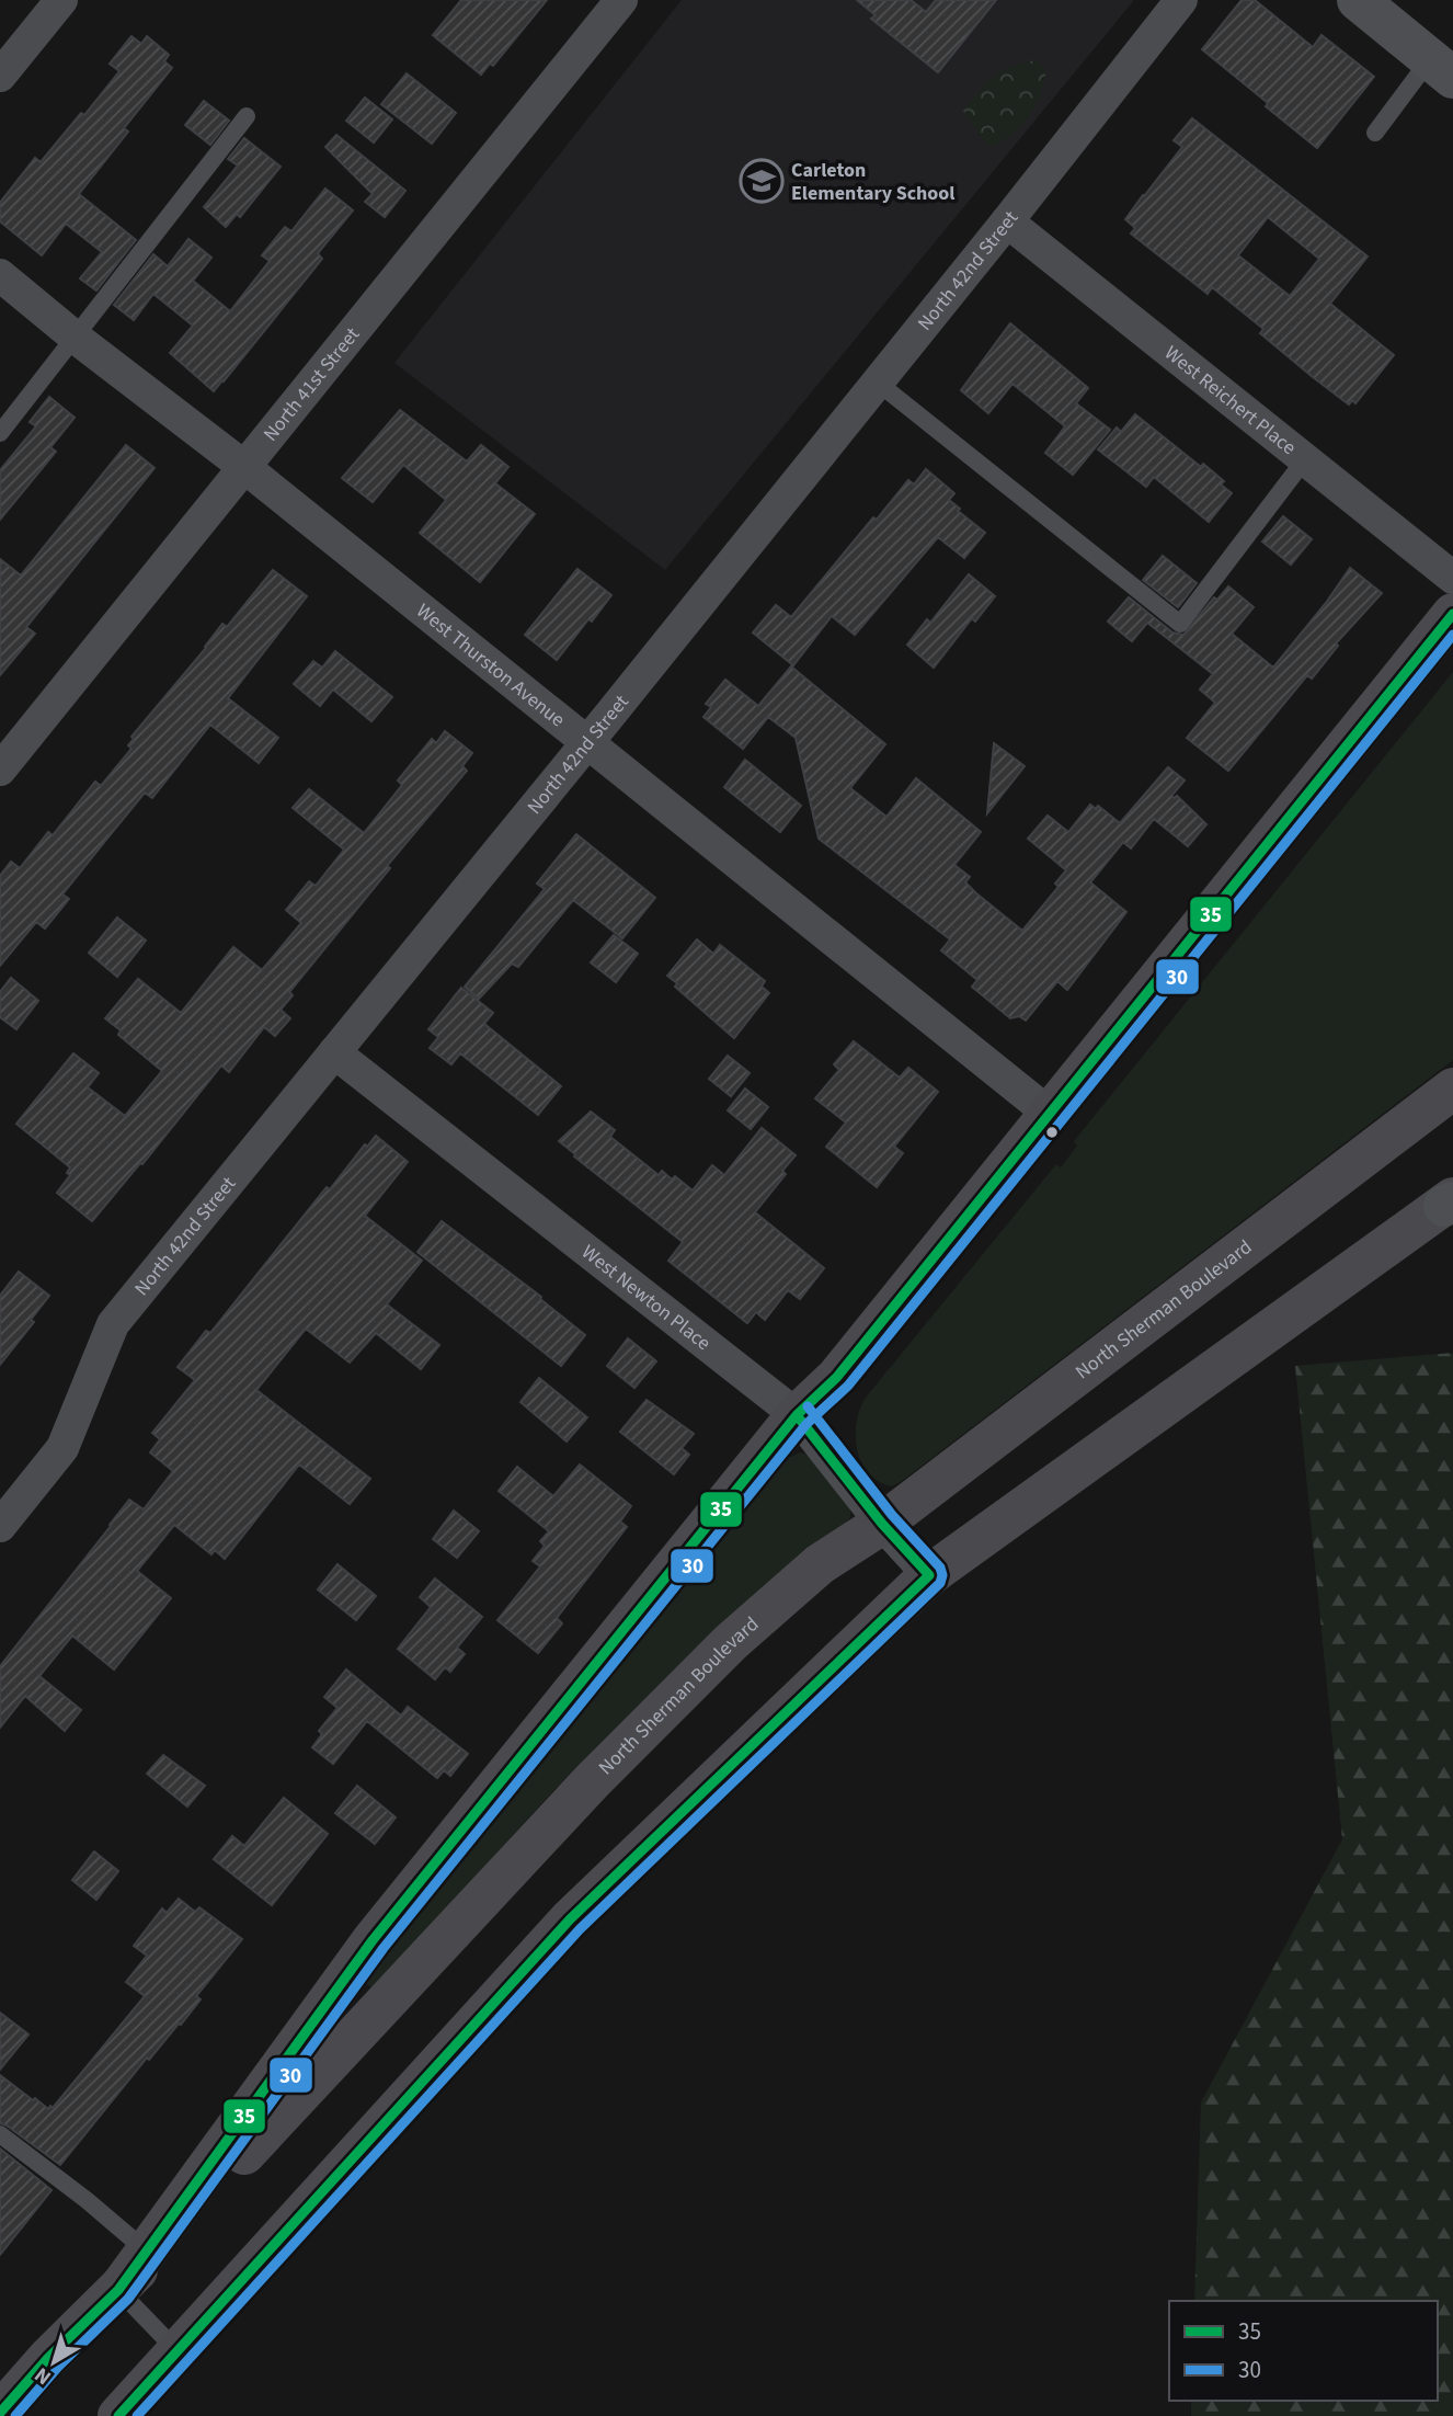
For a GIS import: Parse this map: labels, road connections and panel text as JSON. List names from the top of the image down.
{
  "streets": {
    "main road": ["North Sherman Boulevard"],
    "street": [
      "North 42nd Street",
      "North 41st Street",
      "West Reichert Place",
      "West Thurston Avenue",
      "West Newton Place"
    ]
  },
  "crossings": [
    ["North 42nd Street", "West Reichert Place"],
    ["North 42nd Street", "West Thurston Avenue"],
    ["North 42nd Street", "West Newton Place"],
    ["North 41st Street", "West Thurston Avenue"],
    ["West Newton Place", "North Sherman Boulevard"]
  ],
  "places": {
    "school or university": ["Carleton Elementary School"]
  },
  "lines": ["transit line 35", "transit line 30"],
  "legend": ["35", "30"],
  "north": "bottom left"
}
